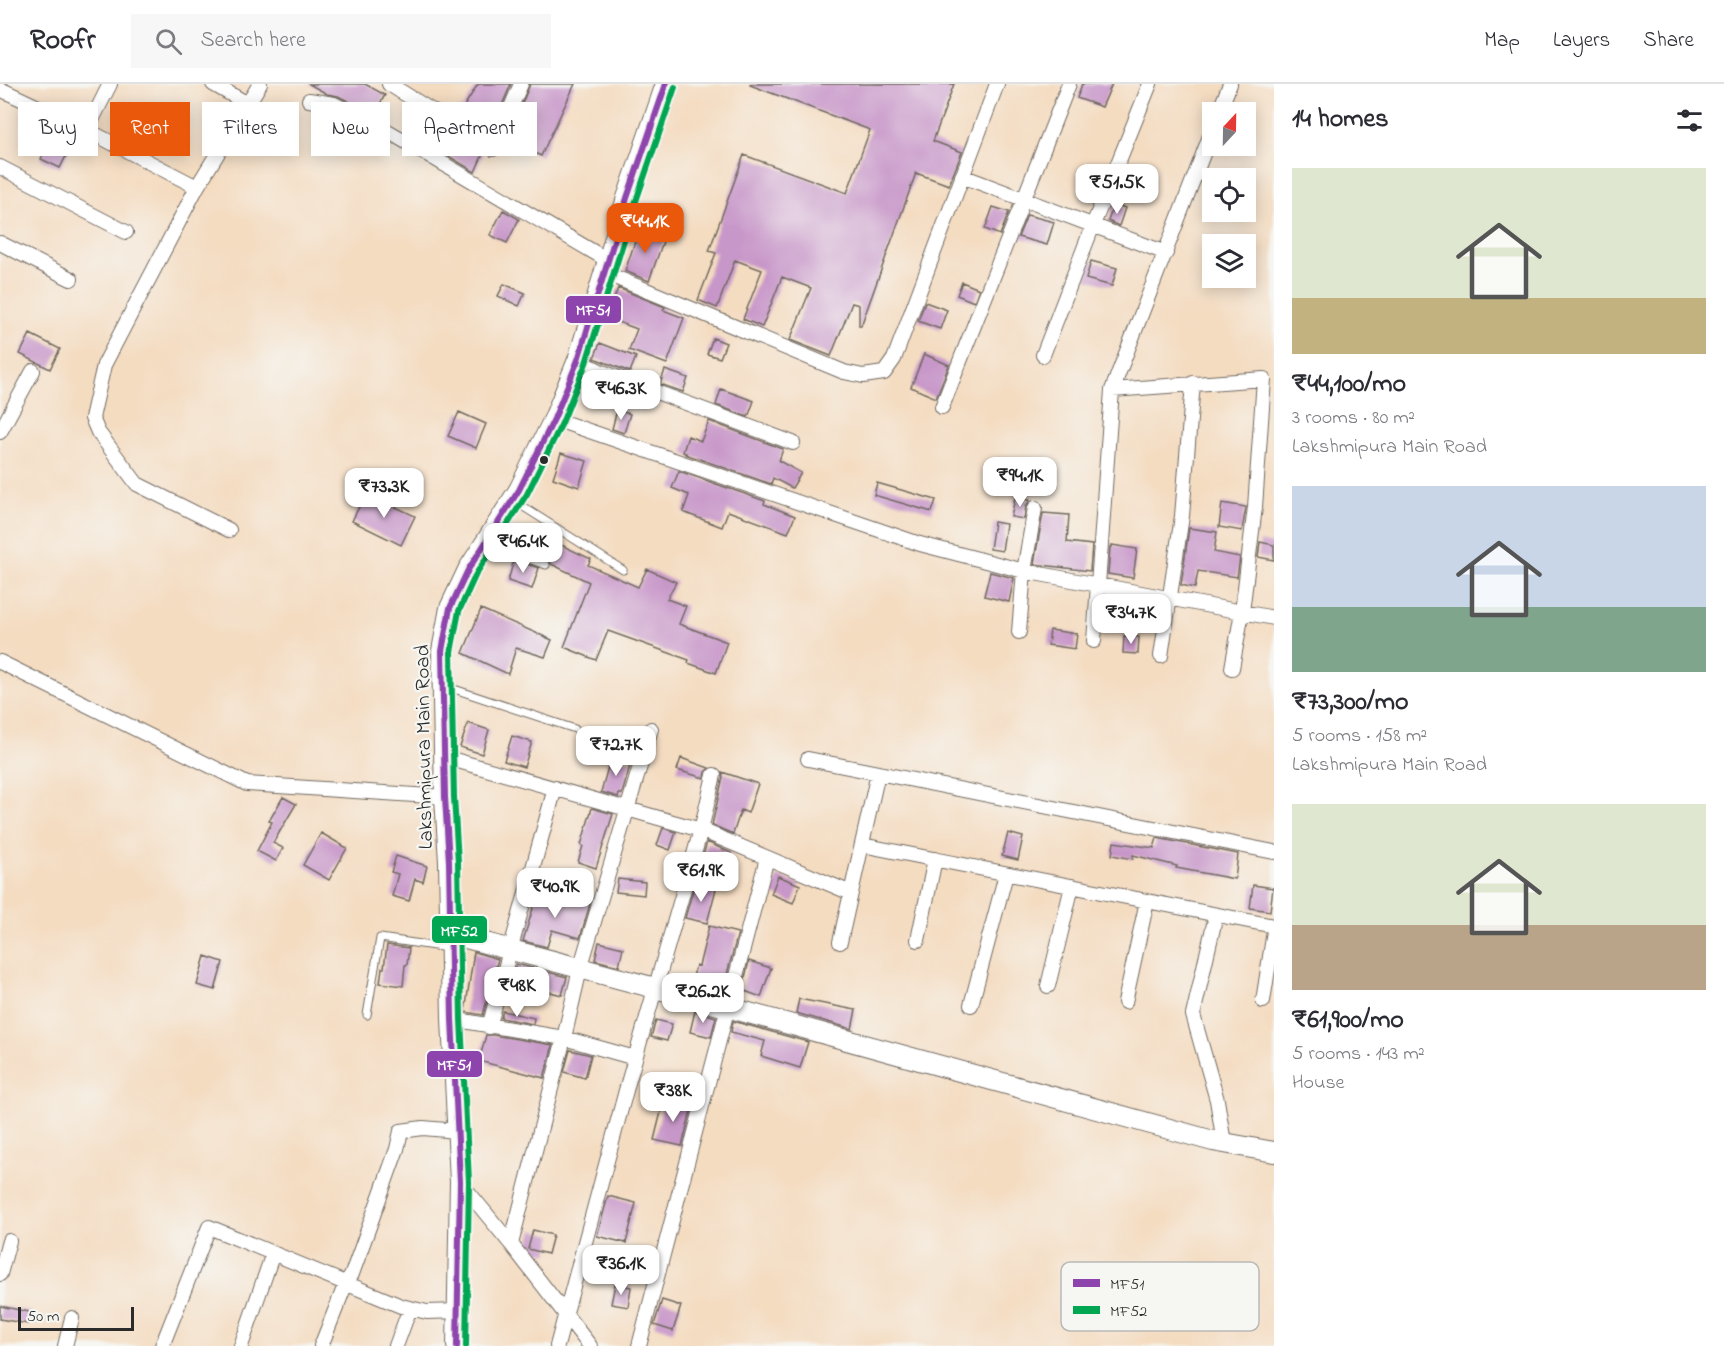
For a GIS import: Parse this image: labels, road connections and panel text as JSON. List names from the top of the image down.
{
  "streets": {
    "main road": ["Lakshmipura Main Road"]
  },
  "lines": ["transit line MF51", "transit line MF52"],
  "legend": ["MF51", "MF52"],
  "scale_bar": "50 m",
  "north": "top",
  "page": {
    "header": "Roofr",
    "search": "Search here",
    "nav": ["Map", "Layers", "Share"],
    "heading": "14 homes",
    "chip": [
      "Buy",
      "Rent",
      "Filters",
      "New",
      "Apartment"
    ],
    "list": [
      {
        "name": "₹44,100/mo",
        "note": "3 rooms · 80 m² · Lakshmipura Main Road"
      },
      {
        "name": "₹73,300/mo",
        "note": "5 rooms · 158 m² · Lakshmipura Main Road"
      },
      {
        "name": "₹61,900/mo",
        "note": "5 rooms · 143 m² · House"
      }
    ],
    "price": [
      "₹51.5K",
      "₹44.1K",
      "₹46.3K",
      "₹94.1K",
      "₹73.3K",
      "₹46.4K",
      "₹34.7K",
      "₹72.7K",
      "₹61.9K",
      "₹40.9K",
      "₹48K",
      "₹26.2K",
      "₹38K",
      "₹36.1K"
    ],
    "scale": "50 m"
  }
}
